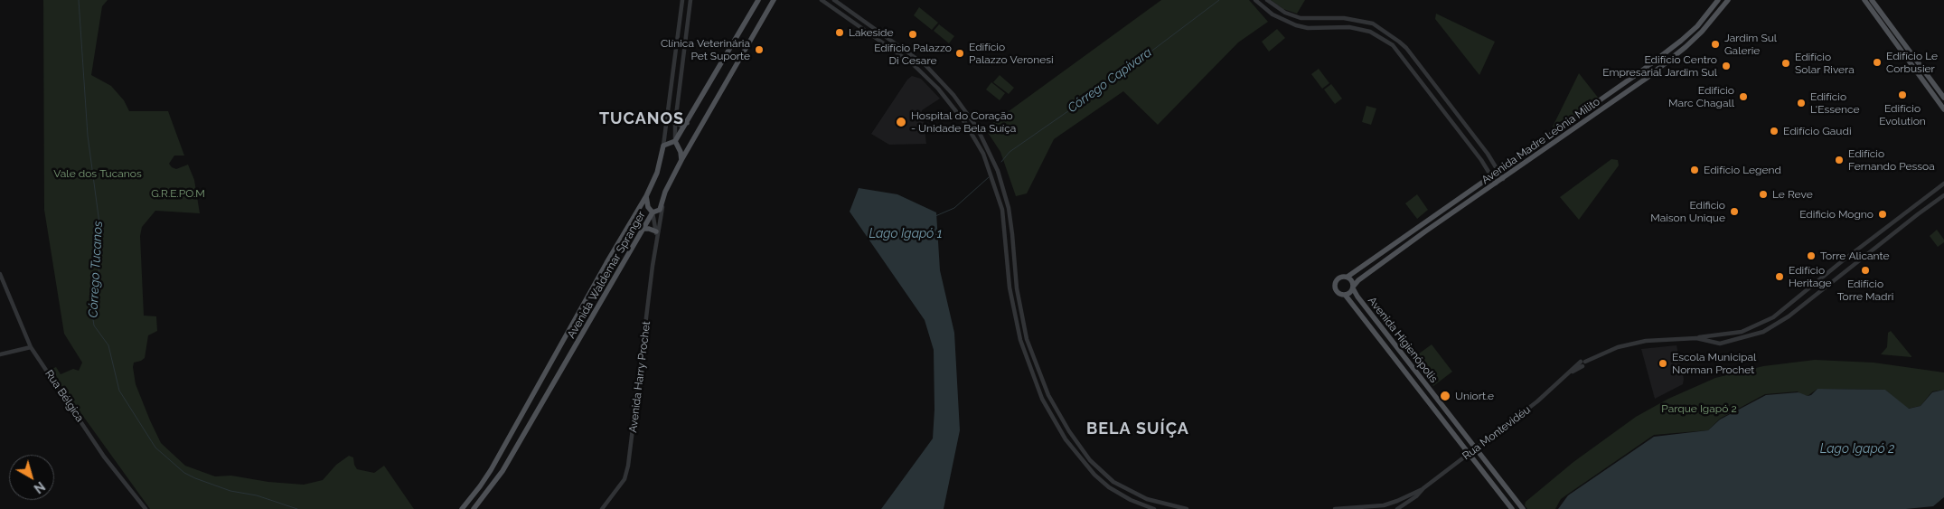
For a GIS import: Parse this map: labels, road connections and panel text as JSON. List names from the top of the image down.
{
  "streets": {
    "main road": ["Avenida Madre Leônia Milito", "Avenida Waldemar Spranger", "Avenida Higienópolis"],
    "street": ["Avenida Harry Prochet", "Rua Bélgica", "Rua Montevidéu"]
  },
  "crossings": [
    ["Avenida Madre Leônia Milito", "Avenida Higienópolis"],
    ["Avenida Waldemar Spranger", "Avenida Harry Prochet"],
    ["Avenida Higienópolis", "Rua Montevidéu"]
  ],
  "districts": ["TUCANOS", "BELA SUÍÇA"],
  "water": [
    "Córrego Capivara",
    "Lago Igapó 1",
    "Córrego Tucanos",
    "Lago Igapó 2"
  ],
  "parks": ["Vale dos Tucanos", "G.R.E.PO.M", "Parque Igapó 2"],
  "places": [
    "Lakeside",
    "Edifício Palazzo Di Cesare",
    "Jardim Sul Galerie",
    "Clínica Veterinária Pet Suporte",
    "Edifício Palazzo Veronesi",
    "Edifício Le Corbusier",
    "Edifício Solar Rivera",
    "Edifício Centro Empresarial Jardim Sul",
    "Edifício Evolution",
    "Edifício Marc Chagall",
    "Edifício L'Essence",
    "Hospital do Coração - Unidade Bela Suíça",
    "Edifício Gaudi",
    "Edifício Fernando Pessoa",
    "Edifício Legend",
    "Le Reve",
    "Edificio Maison Unique",
    "Edificio Mogno",
    "Torre Alicante",
    "Edifício Torre Madri",
    "Edifício Heritage",
    "Escola Municipal Norman Prochet",
    "Uniort.e"
  ],
  "north": "bottom right"
}
